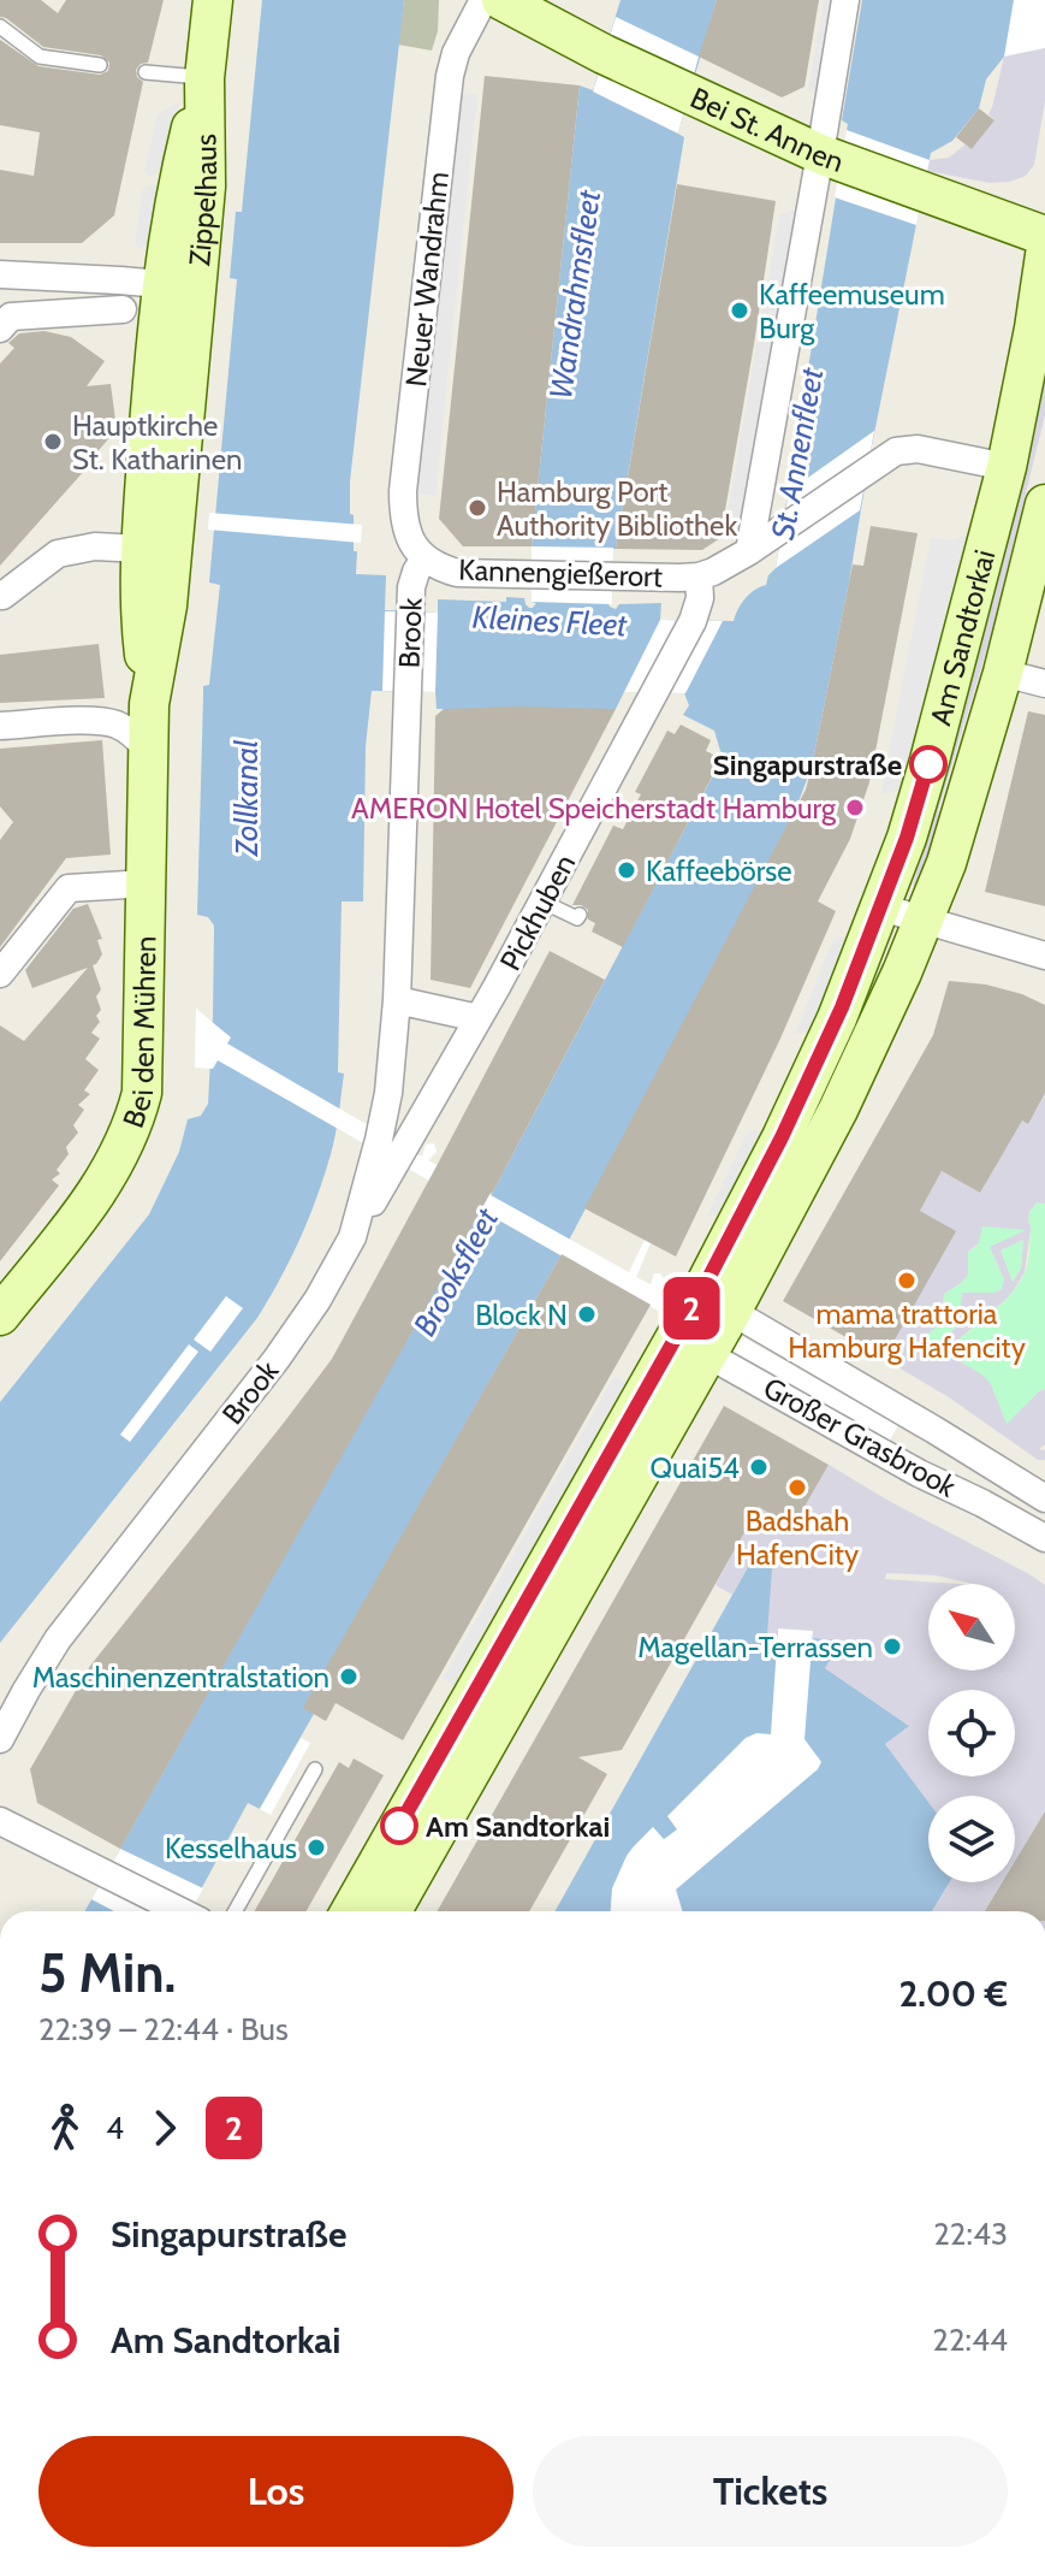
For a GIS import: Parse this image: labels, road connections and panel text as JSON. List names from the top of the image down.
{
  "streets": {
    "main road": [
      "Bei St. Annen",
      "Zippelhaus",
      "Am Sandtorkai",
      "Bei den Mühren"
    ],
    "street": [
      "Neuer Wandrahm",
      "Kannengießerort",
      "Brook",
      "Pickhuben",
      "Großer Grasbrook"
    ]
  },
  "crossings": [
    ["Bei St. Annen", "Neuer Wandrahm"],
    ["Zippelhaus", "Bei den Mühren"],
    ["Neuer Wandrahm", "Kannengießerort"],
    ["Neuer Wandrahm", "Brook"],
    ["Kannengießerort", "Brook"],
    ["Kannengießerort", "Pickhuben"],
    ["Brook", "Pickhuben"],
    ["Am Sandtorkai", "Großer Grasbrook"]
  ],
  "water": [
    "Wandrahmsfleet",
    "St. Annenfleet",
    "Kleines Fleet",
    "Zollkanal",
    "Brooksfleet"
  ],
  "places": [
    "Kaffeemuseum Burg",
    "Hauptkirche St. Katharinen",
    "Hamburg Port Authority Bibliothek",
    "Singapurstraße",
    "AMERON Hotel Speicherstadt Hamburg",
    "Kaffeebörse",
    "mama trattoria Hamburg Hafencity",
    "Block N",
    "Quai54",
    "Badshah HafenCity",
    "Magellan-Terrassen",
    "Maschinenzentralstation",
    "Am Sandtorkai",
    "Kesselhaus"
  ],
  "lines": ["bus line 2"],
  "north": "top left",
  "page": {
    "on_map": "2",
    "heading": ["5 Min.", "22:39 – 22:44 · Bus", "2.00 €"],
    "legs": ["4", "2"],
    "list": [
      {
        "name": "Singapurstraße",
        "value": "22:43"
      },
      {
        "name": "Am Sandtorkai",
        "value": "22:44"
      }
    ],
    "buttons": ["Los", "Tickets"]
  }
}
